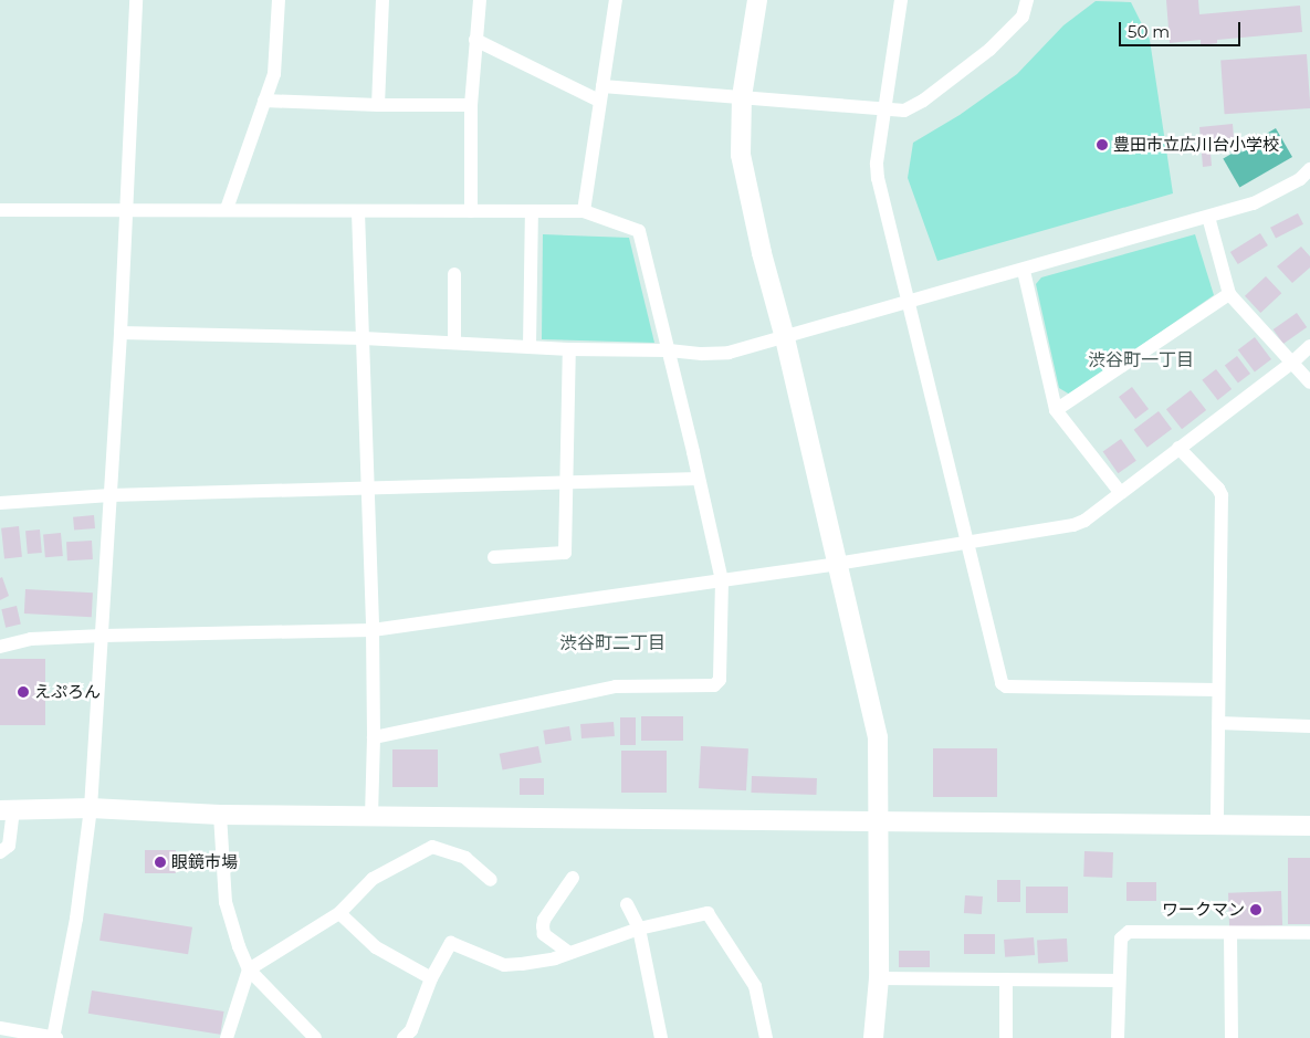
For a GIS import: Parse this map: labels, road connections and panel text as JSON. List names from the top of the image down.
{
  "districts": ["渋谷町一丁目", "渋谷町二丁目"],
  "places": [
    "豊田市立広川台小学校",
    "えぷろん",
    "眼鏡市場",
    "ワークマン"
  ],
  "scale_bar": "50 m"
}
